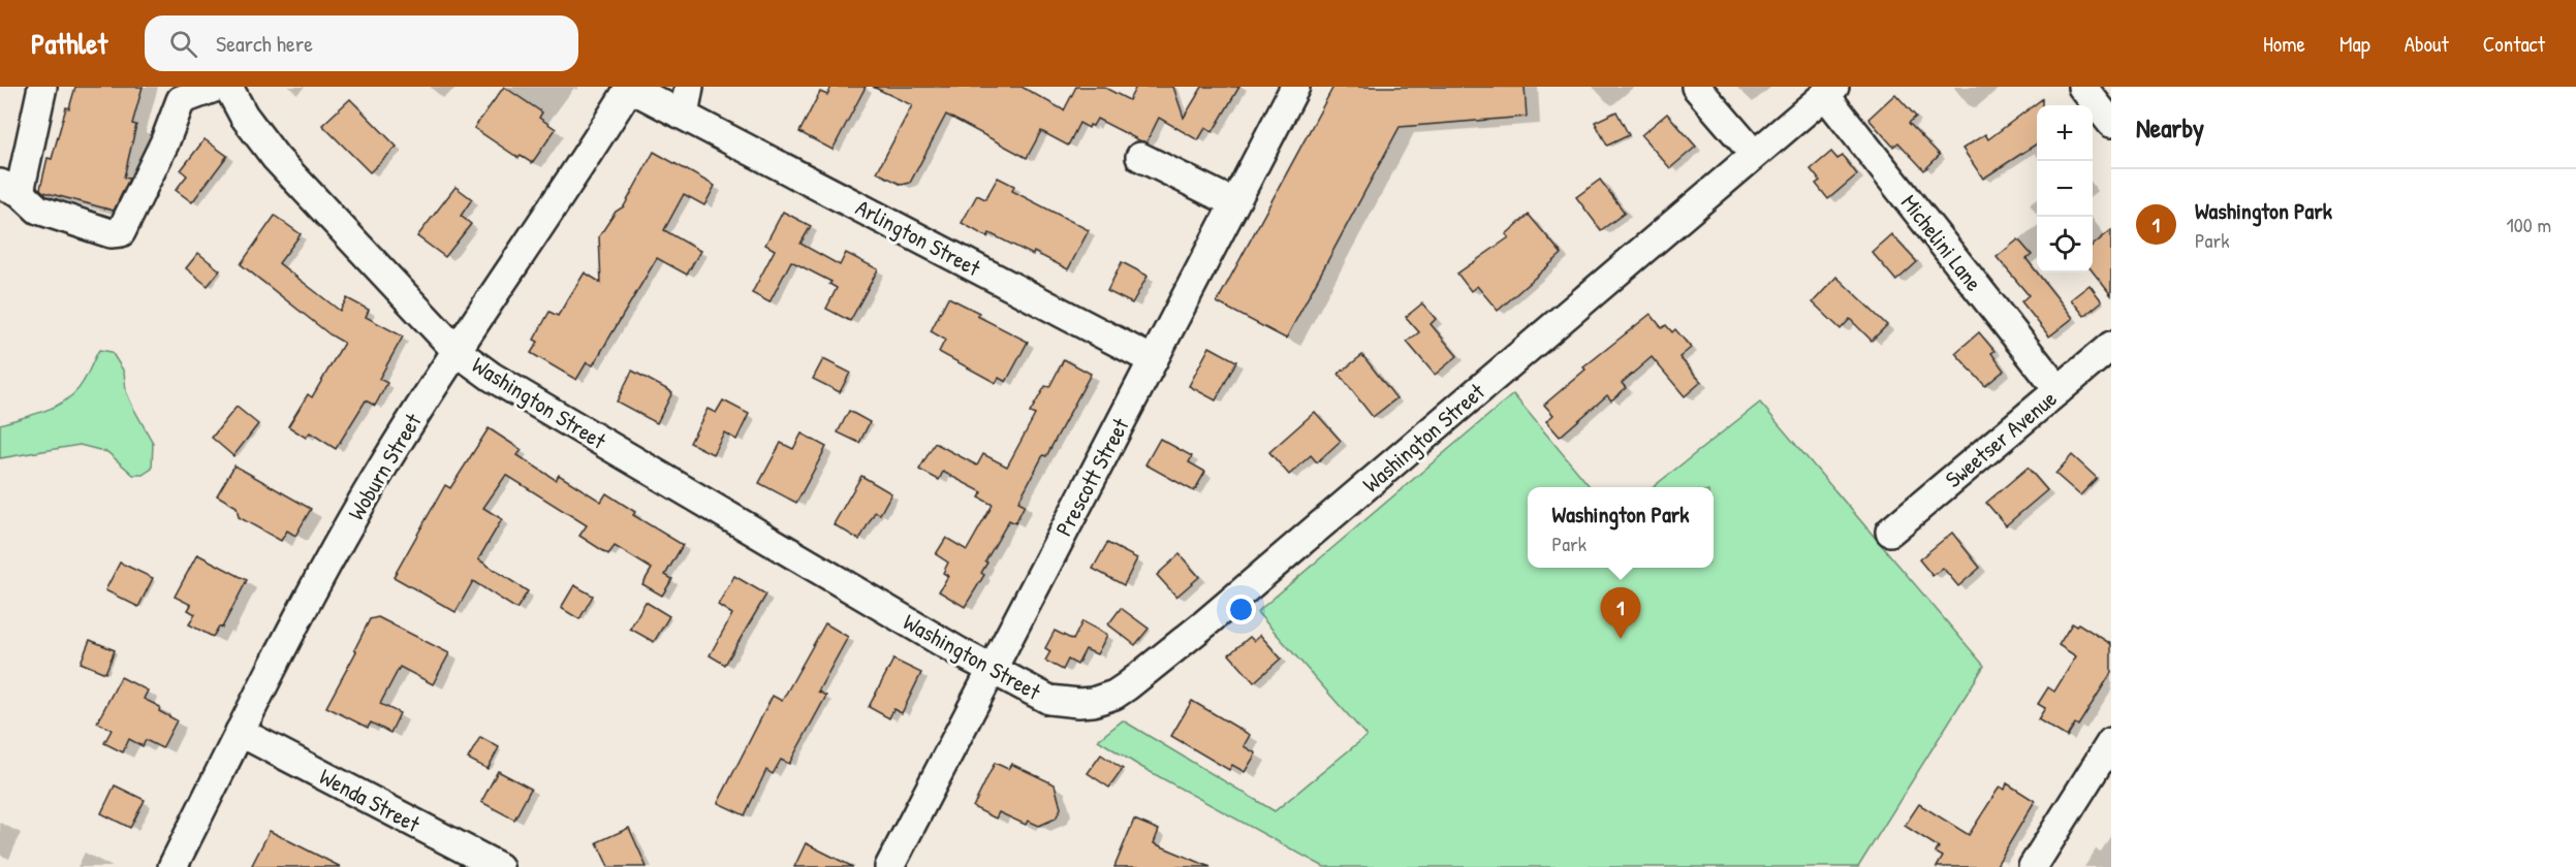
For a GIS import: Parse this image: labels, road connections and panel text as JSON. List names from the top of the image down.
{
  "streets": {
    "street": [
      "Arlington Street",
      "Michelini Lane",
      "Washington Street",
      "Sweetser Avenue",
      "Woburn Street",
      "Prescott Street",
      "Wenda Street"
    ]
  },
  "crossings": [
    ["Arlington Street", "Woburn Street"],
    ["Arlington Street", "Prescott Street"],
    ["Michelini Lane", "Washington Street"],
    ["Michelini Lane", "Sweetser Avenue"],
    ["Washington Street", "Woburn Street"],
    ["Washington Street", "Prescott Street"],
    ["Woburn Street", "Wenda Street"]
  ],
  "page": {
    "header": "Pathlet",
    "search": "Search here",
    "nav": [
      "Home",
      "Map",
      "About",
      "Contact"
    ],
    "heading": "Nearby",
    "map_buttons": ["+", "−"],
    "list": [
      {
        "mark": "1",
        "name": "Washington Park",
        "note": "Park",
        "value": "100 m"
      }
    ],
    "popup": ["Washington Park", "Park"],
    "pins": "1"
  }
}
